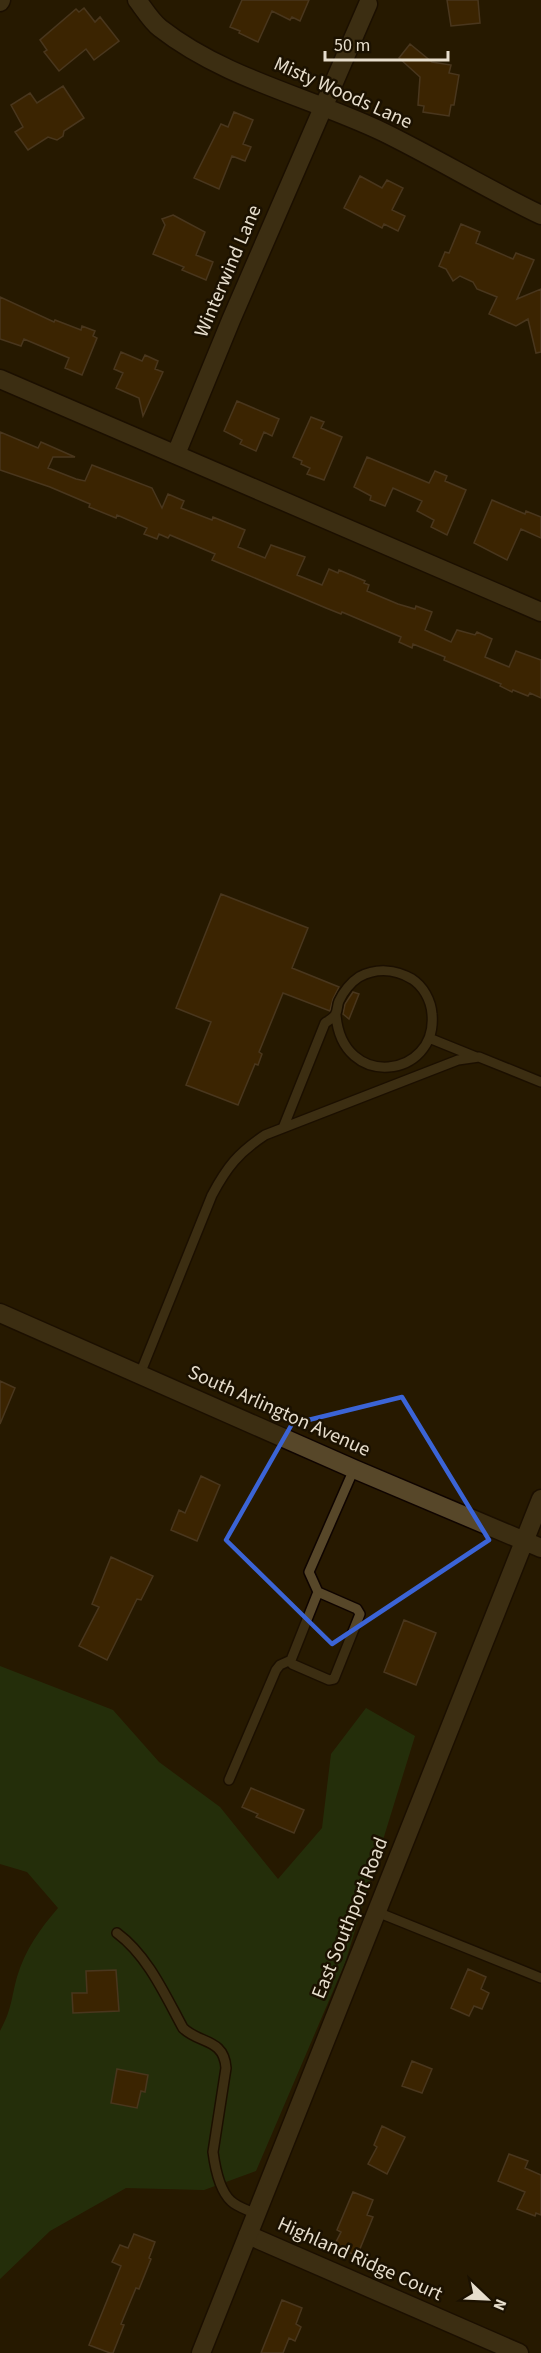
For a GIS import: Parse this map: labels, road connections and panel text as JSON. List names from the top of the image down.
{
  "streets": {
    "street": [
      "Misty Woods Lane",
      "Winterwind Lane",
      "South Arlington Avenue",
      "East Southport Road",
      "Highland Ridge Court"
    ]
  },
  "crossings": [
    ["Misty Woods Lane", "Winterwind Lane"],
    ["South Arlington Avenue", "East Southport Road"],
    ["East Southport Road", "Highland Ridge Court"]
  ],
  "scale_bar": "50 m",
  "north": "bottom right"
}
